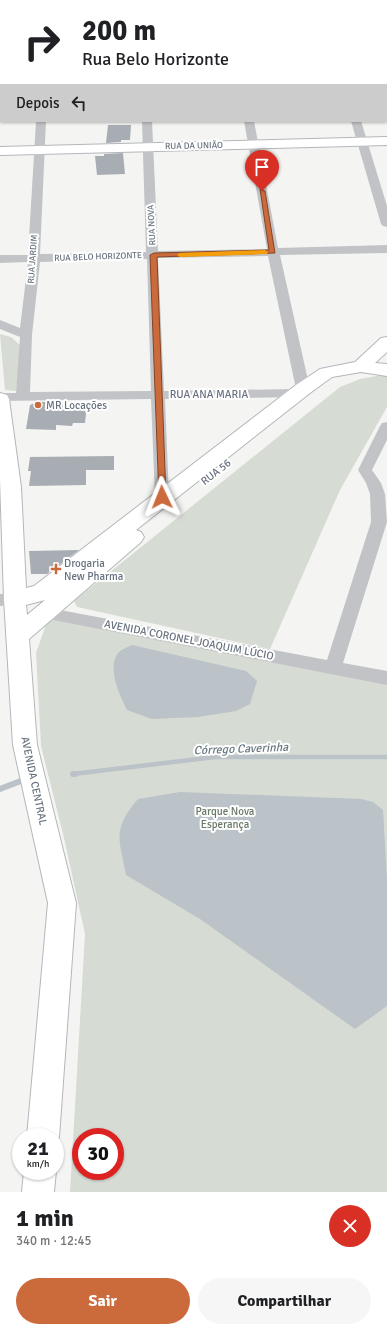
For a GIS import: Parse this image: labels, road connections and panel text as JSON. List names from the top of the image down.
{
  "streets": {
    "street": [
      "RUA DA UNIÃO",
      "RUA NOVA",
      "RUA BELO HORIZONTE",
      "RUA JARDIM",
      "RUA ANA MARIA",
      "RUA 56",
      "AVENIDA CORONEL JOAQUIM LÚCIO",
      "AVENIDA CENTRAL"
    ]
  },
  "crossings": [
    ["RUA DA UNIÃO", "RUA NOVA"],
    ["RUA DA UNIÃO", "RUA JARDIM"],
    ["RUA NOVA", "RUA BELO HORIZONTE"],
    ["RUA NOVA", "RUA ANA MARIA"],
    ["RUA NOVA", "RUA 56"],
    ["RUA BELO HORIZONTE", "RUA JARDIM"],
    ["RUA JARDIM", "RUA ANA MARIA"],
    ["RUA ANA MARIA", "RUA 56"],
    ["RUA ANA MARIA", "AVENIDA CENTRAL"],
    ["RUA 56", "AVENIDA CORONEL JOAQUIM LÚCIO"],
    ["RUA 56", "AVENIDA CENTRAL"]
  ],
  "water": ["Córrego Caverinha"],
  "parks": ["Parque Nova Esperança"],
  "places": {
    "other": ["MR Locações"],
    "health": ["Drogaria New Pharma"]
  },
  "page": {
    "turn": ["200 m", "Rua Belo Horizonte"],
    "then": "Depois",
    "speed": "21 km/h",
    "limit": "30",
    "heading": ["1 min", "340 m · 12:45"],
    "buttons": ["Sair", "Compartilhar"]
  }
}
